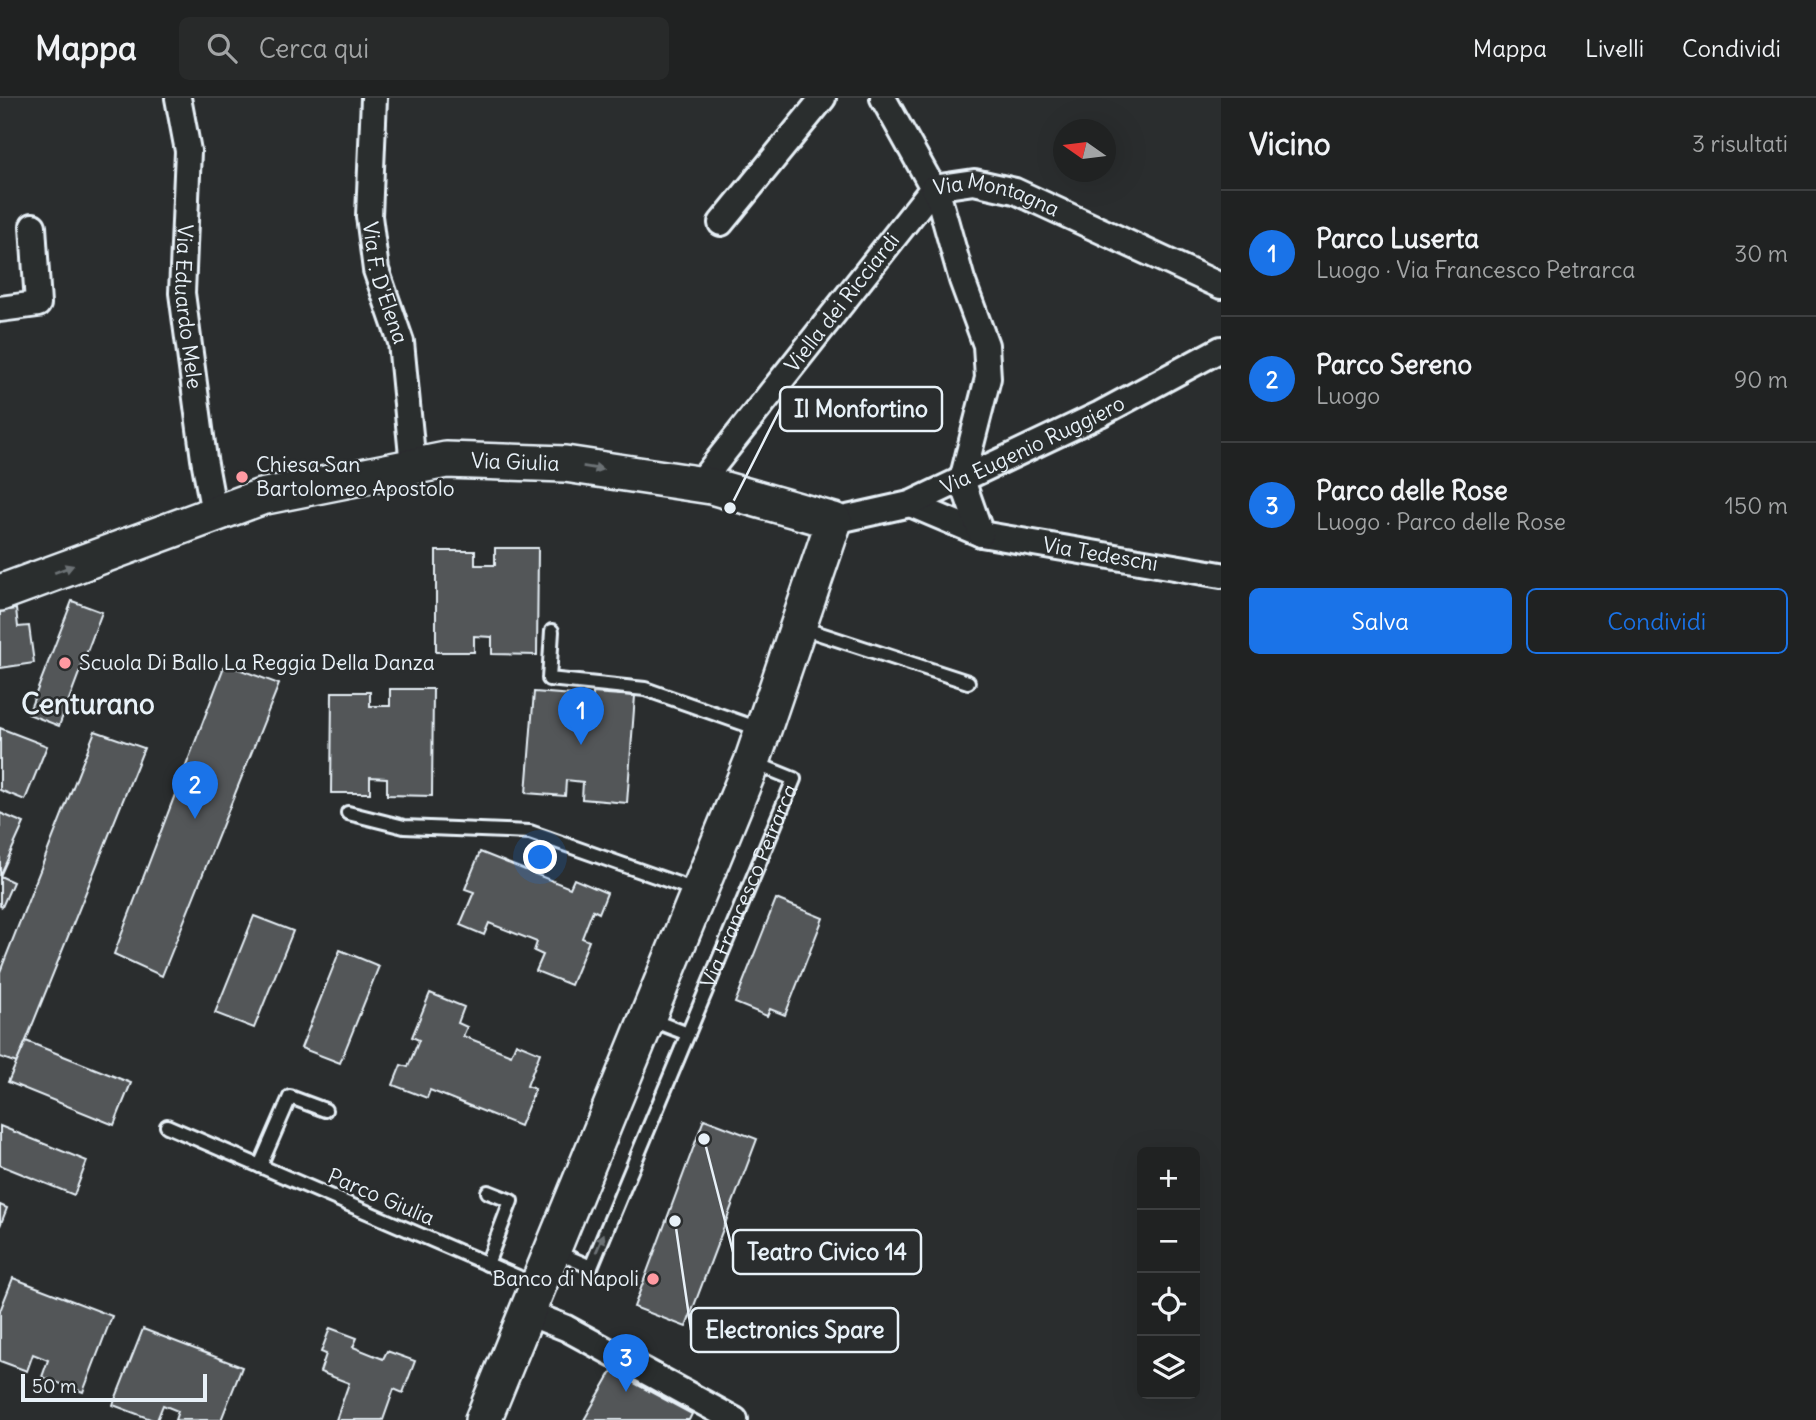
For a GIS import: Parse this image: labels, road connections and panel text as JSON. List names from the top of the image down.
{
  "streets": {
    "main road": ["Via Giulia", "Via Francesco Petrarca"],
    "street": [
      "Via Montagna",
      "Via F. D'Elena",
      "Viella dei Ricciardi",
      "Via Eduardo Mele",
      "Via Eugenio Ruggiero",
      "Via Tedeschi"
    ],
    "lane": ["Parco Giulia"]
  },
  "crossings": [
    ["Via Montagna", "Viella dei Ricciardi"],
    ["Via Montagna", "Via Eugenio Ruggiero"],
    ["Via F. D'Elena", "Via Giulia"],
    ["Viella dei Ricciardi", "Via Giulia"],
    ["Via Eduardo Mele", "Via Giulia"],
    ["Via Eugenio Ruggiero", "Via Giulia"],
    ["Via Eugenio Ruggiero", "Via Tedeschi"],
    ["Via Eugenio Ruggiero", "Via Francesco Petrarca"],
    ["Via Giulia", "Via Francesco Petrarca"]
  ],
  "one_way": ["Via Giulia"],
  "districts": ["Centurano"],
  "places": [
    "Chiesa San Bartolomeo Apostolo",
    "Il Monfortino",
    "Scuola Di Ballo La Reggia Della Danza",
    "Teatro Civico 14",
    "Electronics Spare",
    "Banco di Napoli"
  ],
  "scale_bar": "50 m",
  "north": "left",
  "page": {
    "header": "Mappa",
    "search": "Cerca qui",
    "nav": ["Mappa", "Livelli", "Condividi"],
    "heading": ["Vicino", "3 risultati"],
    "list": [
      {
        "mark": "1",
        "name": "Parco Luserta",
        "note": "Luogo · Via Francesco Petrarca",
        "value": "30 m"
      },
      {
        "mark": "2",
        "name": "Parco Sereno",
        "note": "Luogo",
        "value": "90 m"
      },
      {
        "mark": "3",
        "name": "Parco delle Rose",
        "note": "Luogo · Parco delle Rose",
        "value": "150 m"
      }
    ],
    "buttons": ["Salva", "Condividi"],
    "pins": ["1", "2", "3"],
    "map_buttons": ["+", "−"],
    "scale": "50 m"
  }
}
